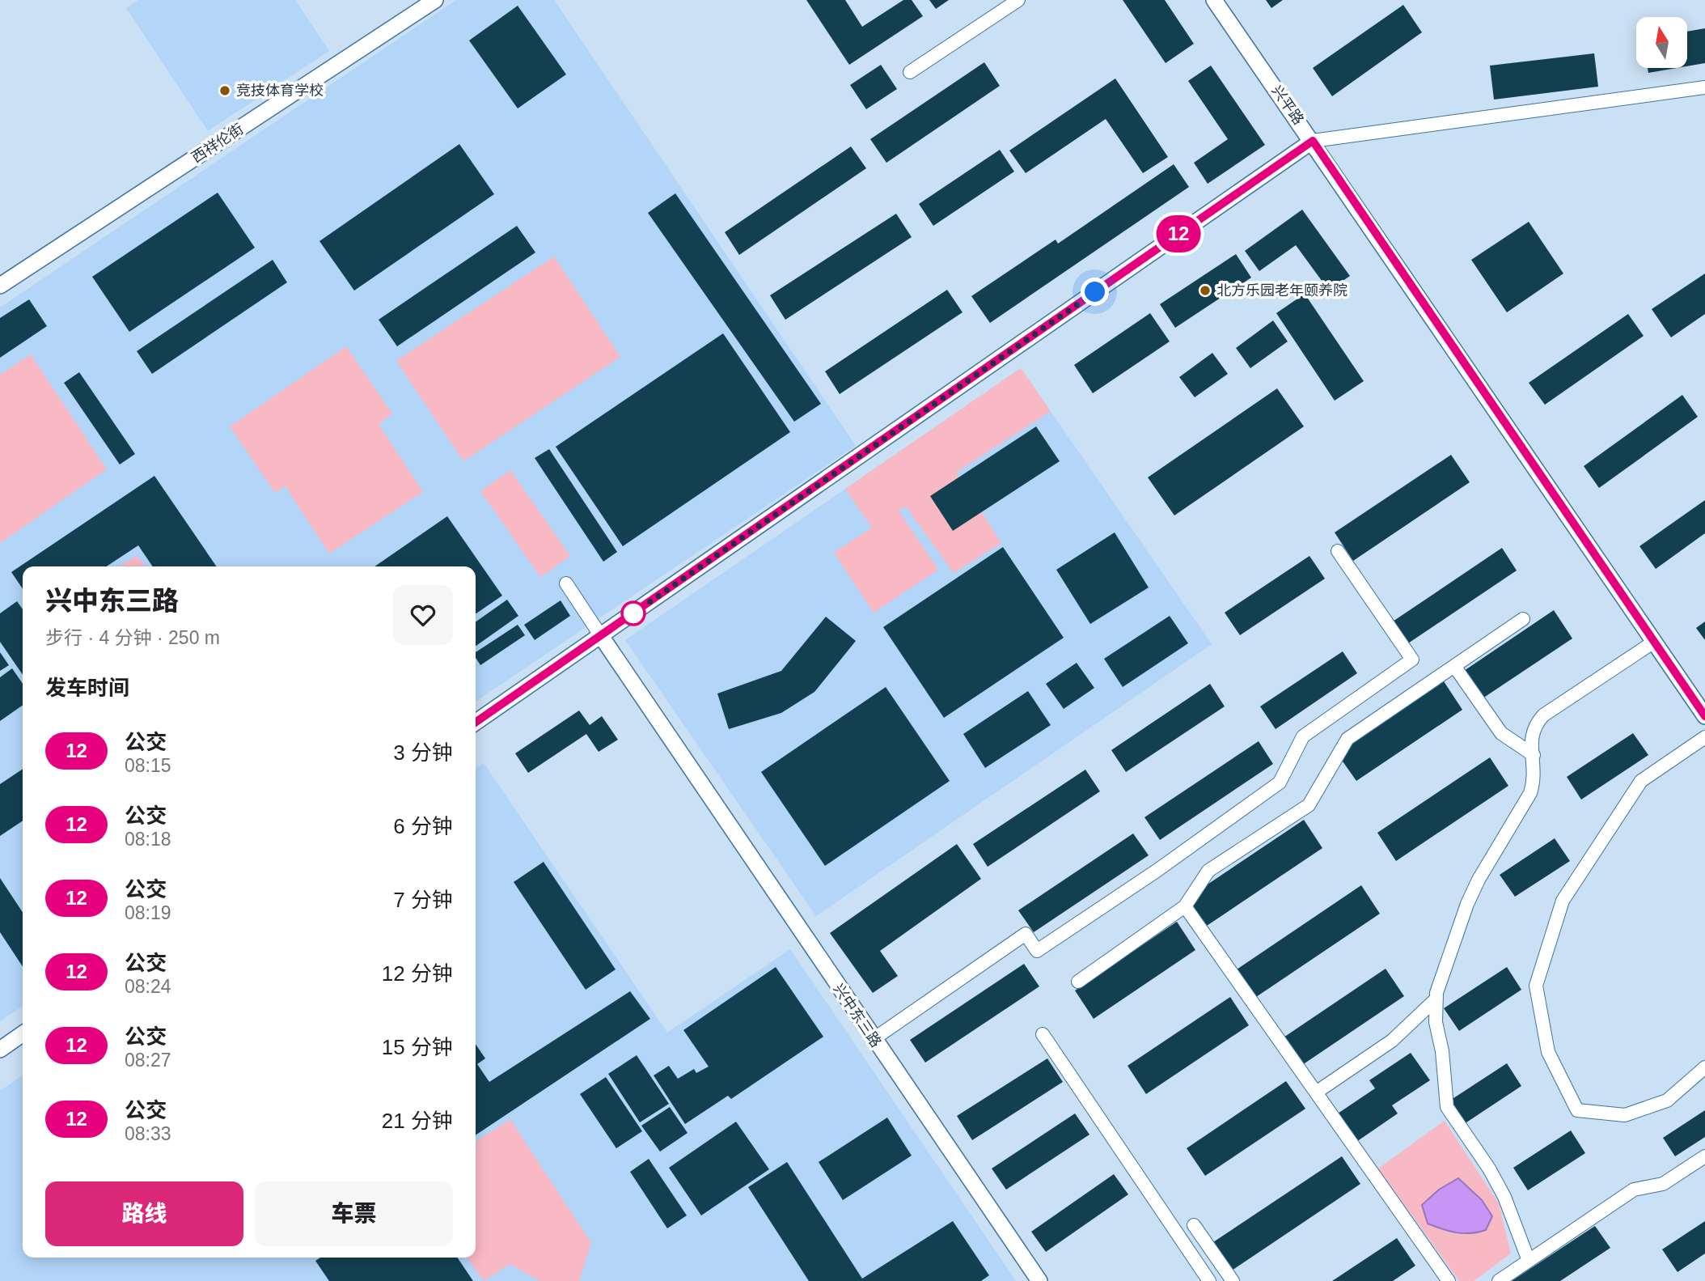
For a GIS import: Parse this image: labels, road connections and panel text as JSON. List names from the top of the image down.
{
  "streets": {
    "street": ["兴平路", "西祥伦街", "兴中东三路"]
  },
  "places": ["竞技体育学校", "北方乐园老年颐养院"],
  "lines": ["bus line 12"],
  "north": "top",
  "page": {
    "on_map": "12",
    "heading": [
      ["兴中东三路", "步行 · 4 分钟 · 250 m"],
      "发车时间"
    ],
    "list": [
      {
        "mark": "12",
        "name": "公交",
        "note": "08:15",
        "value": "3 分钟"
      },
      {
        "mark": "12",
        "name": "公交",
        "note": "08:18",
        "value": "6 分钟"
      },
      {
        "mark": "12",
        "name": "公交",
        "note": "08:19",
        "value": "7 分钟"
      },
      {
        "mark": "12",
        "name": "公交",
        "note": "08:24",
        "value": "12 分钟"
      },
      {
        "mark": "12",
        "name": "公交",
        "note": "08:27",
        "value": "15 分钟"
      },
      {
        "mark": "12",
        "name": "公交",
        "note": "08:33",
        "value": "21 分钟"
      }
    ],
    "buttons": ["路线", "车票"]
  }
}
